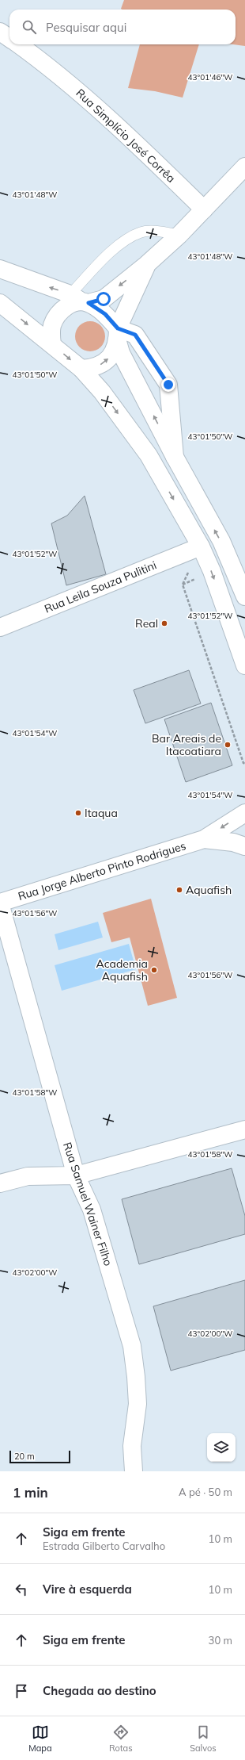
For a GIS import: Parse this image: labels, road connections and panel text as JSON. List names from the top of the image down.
{
  "streets": {
    "street": [
      "Rua Simplício José Corrêa",
      "Rua Leila Souza Pulitini",
      "Rua Jorge Alberto Pinto Rodrigues",
      "Rua Samuel Wainer Filho"
    ]
  },
  "crossings": [
    ["Rua Jorge Alberto Pinto Rodrigues", "Rua Samuel Wainer Filho"]
  ],
  "places": [
    "Real",
    "Bar Areais de Itacoatiara",
    "Itaqua",
    "Aquafish",
    "Academia Aquafish"
  ],
  "scale_bar": "20 m",
  "page": {
    "search": "Pesquisar aqui",
    "scale": "20 m",
    "heading": ["1 min", "A pé · 50 m"],
    "list": [
      ["Siga em frente", "Estrada Gilberto Carvalho", "10 m"],
      ["Vire à esquerda", "10 m"],
      ["Siga em frente", "30 m"],
      "Chegada ao destino"
    ],
    "nav": ["Mapa", "Rotas", "Salvos"]
  },
  "coordinates": [
    "43°01'46\"W",
    "43°01'48\"W",
    "43°01'50\"W",
    "43°01'52\"W",
    "43°01'54\"W",
    "43°01'56\"W",
    "43°01'58\"W",
    "43°02'00\"W"
  ]
}
